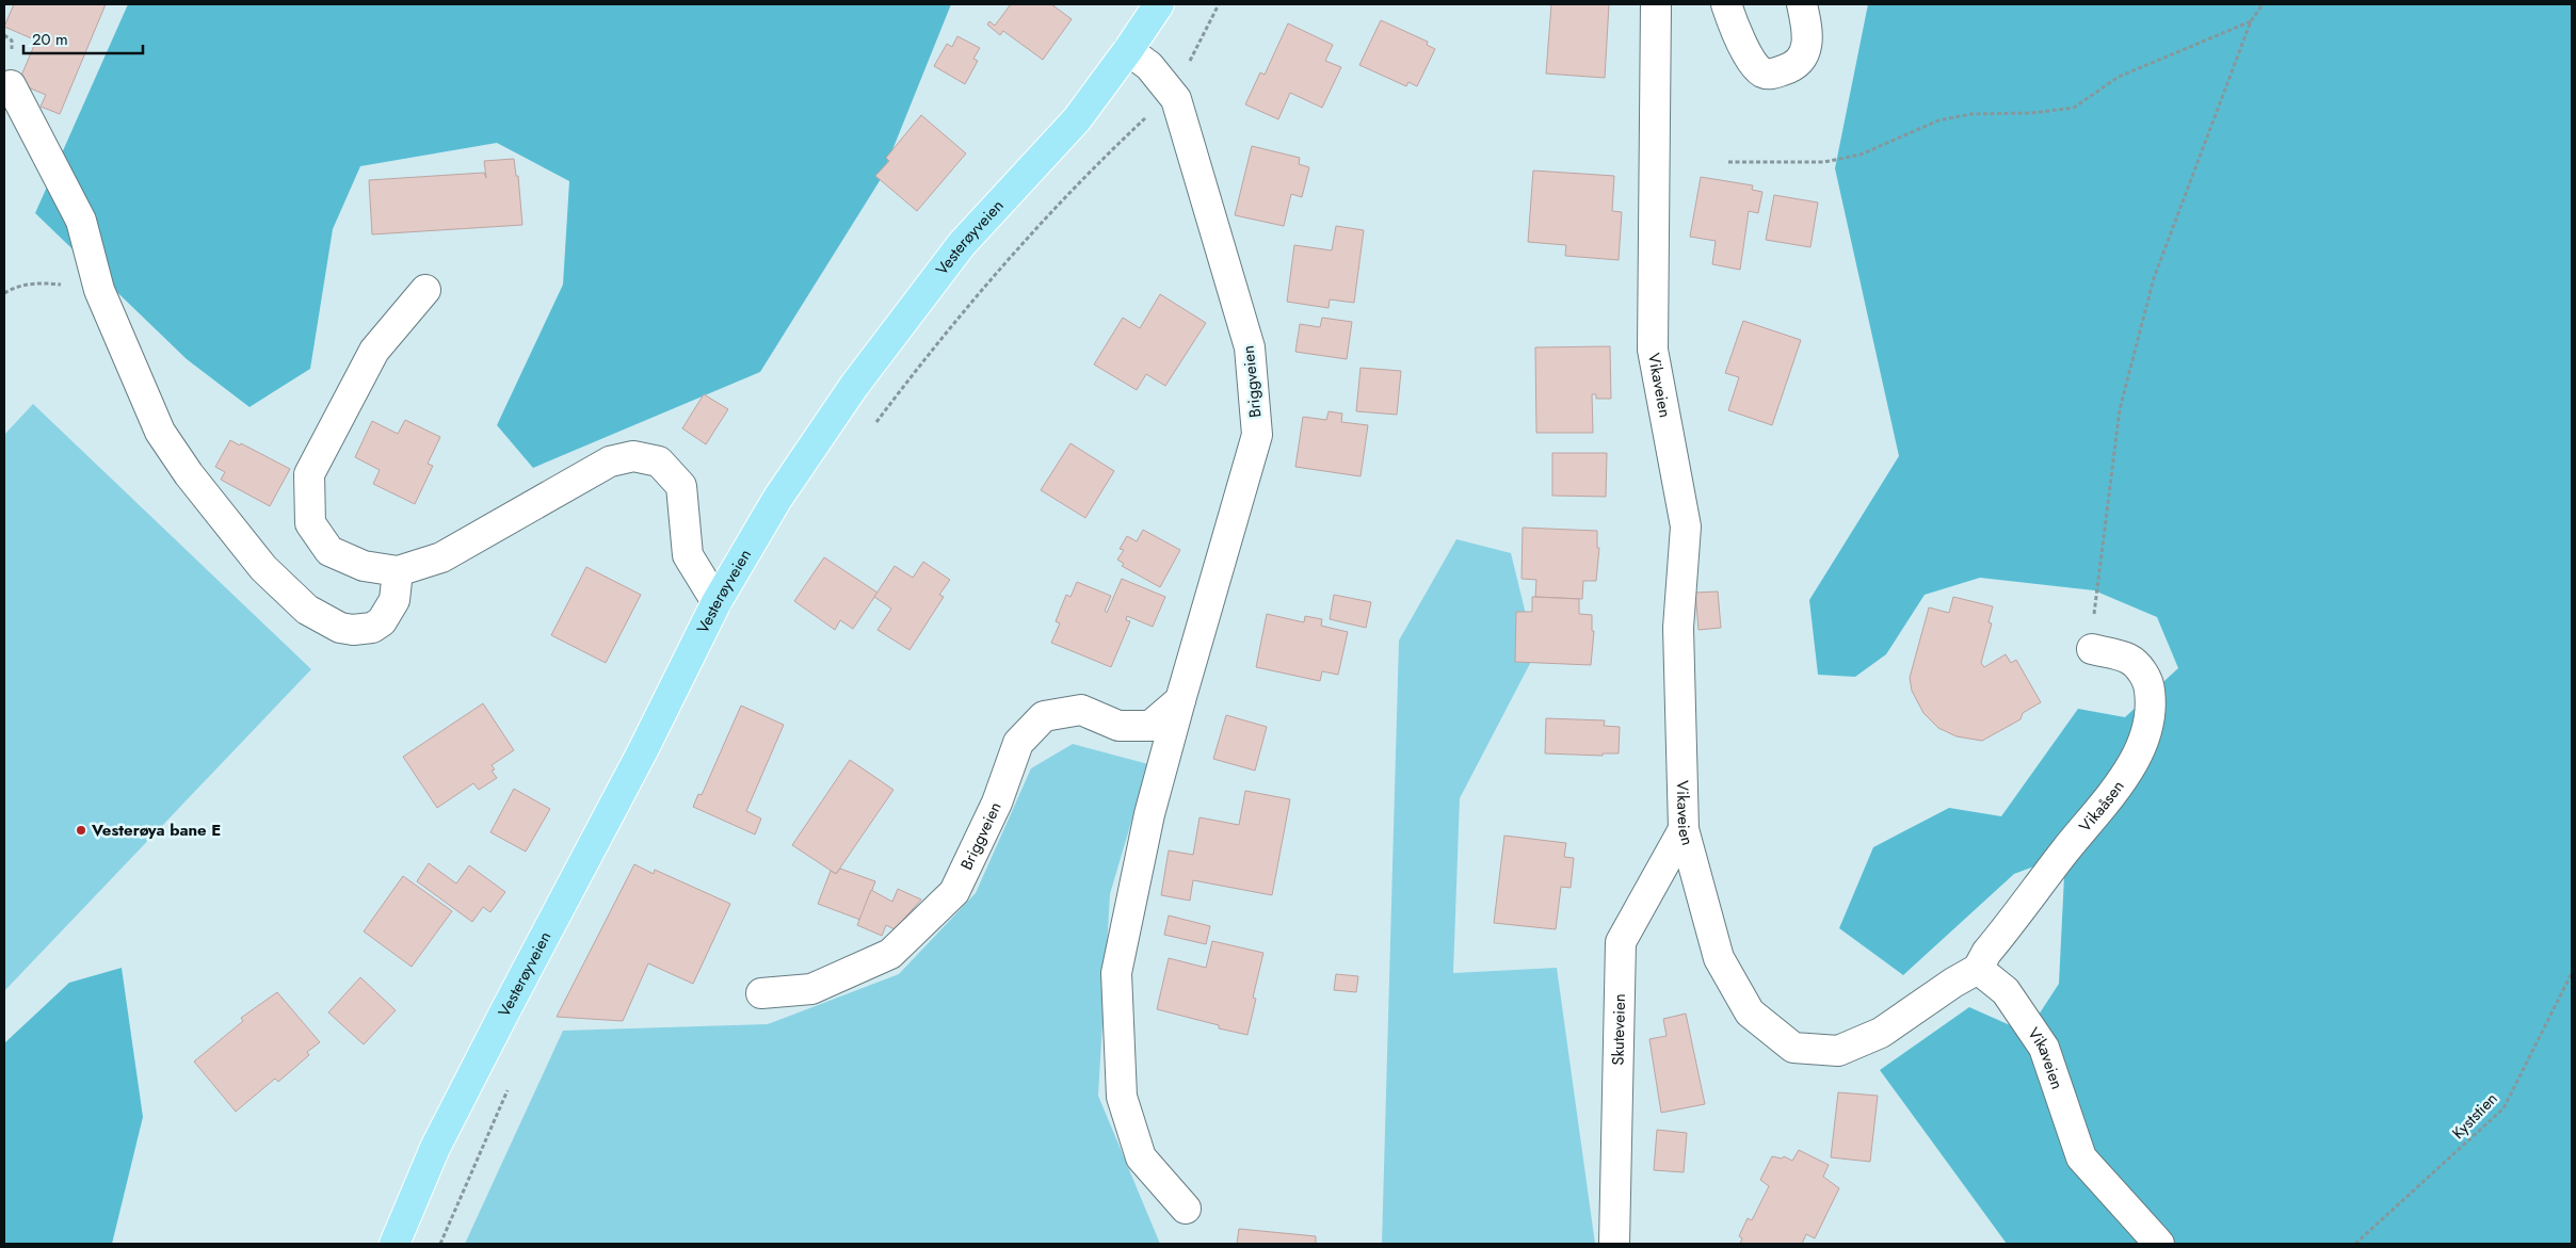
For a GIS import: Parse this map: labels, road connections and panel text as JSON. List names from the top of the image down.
{
  "streets": {
    "main road": ["Vesterøyveien"],
    "street": [
      "Briggveien",
      "Vikaveien",
      "Vikaåsen",
      "Skuteveien"
    ],
    "path": ["Kyststien"]
  },
  "crossings": [
    ["Vesterøyveien", "Briggveien"],
    ["Vikaveien", "Vikaåsen"],
    ["Vikaveien", "Skuteveien"]
  ],
  "places": ["Vesterøya bane E"],
  "scale_bar": "20 m"
}
